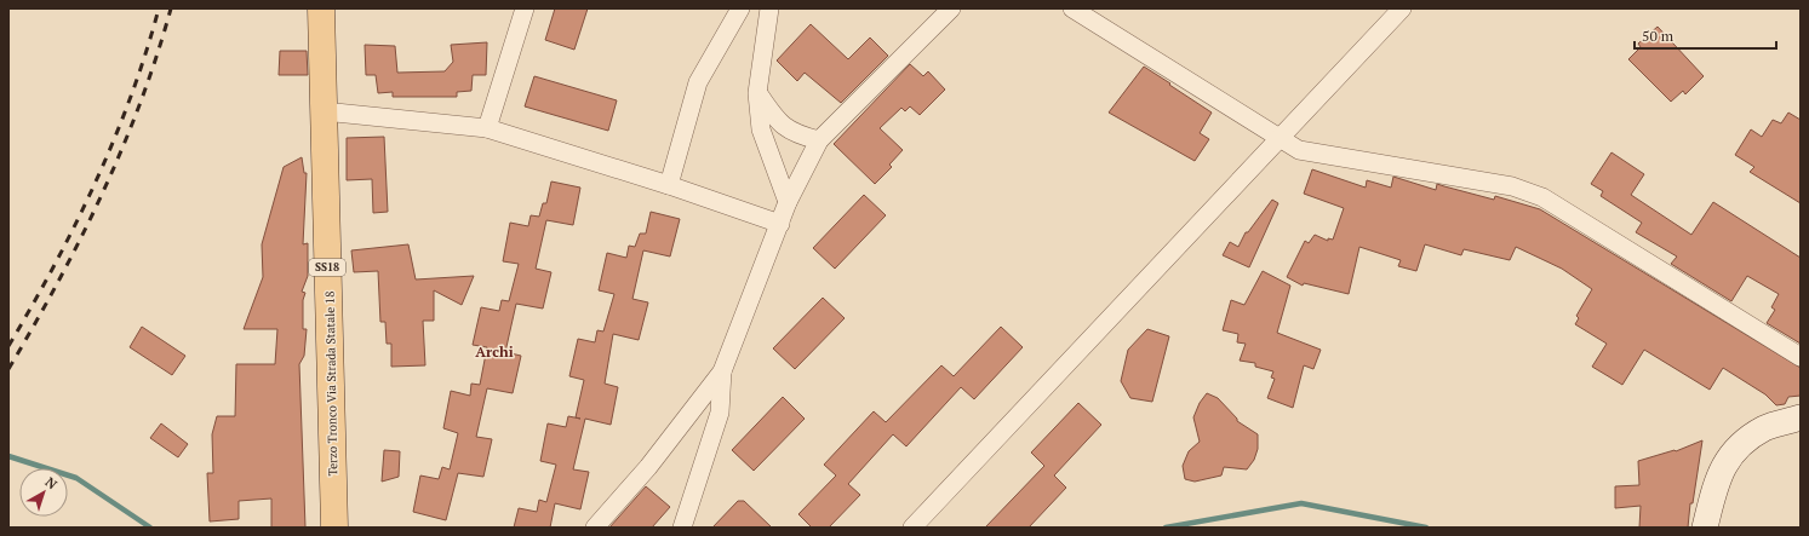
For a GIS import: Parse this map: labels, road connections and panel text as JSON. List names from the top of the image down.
{
  "streets": {
    "main road": ["SS18", "Terzo Tronco Via Strada Statale 18"]
  },
  "districts": ["Archi"],
  "scale_bar": "50 m",
  "north": "top right"
}
